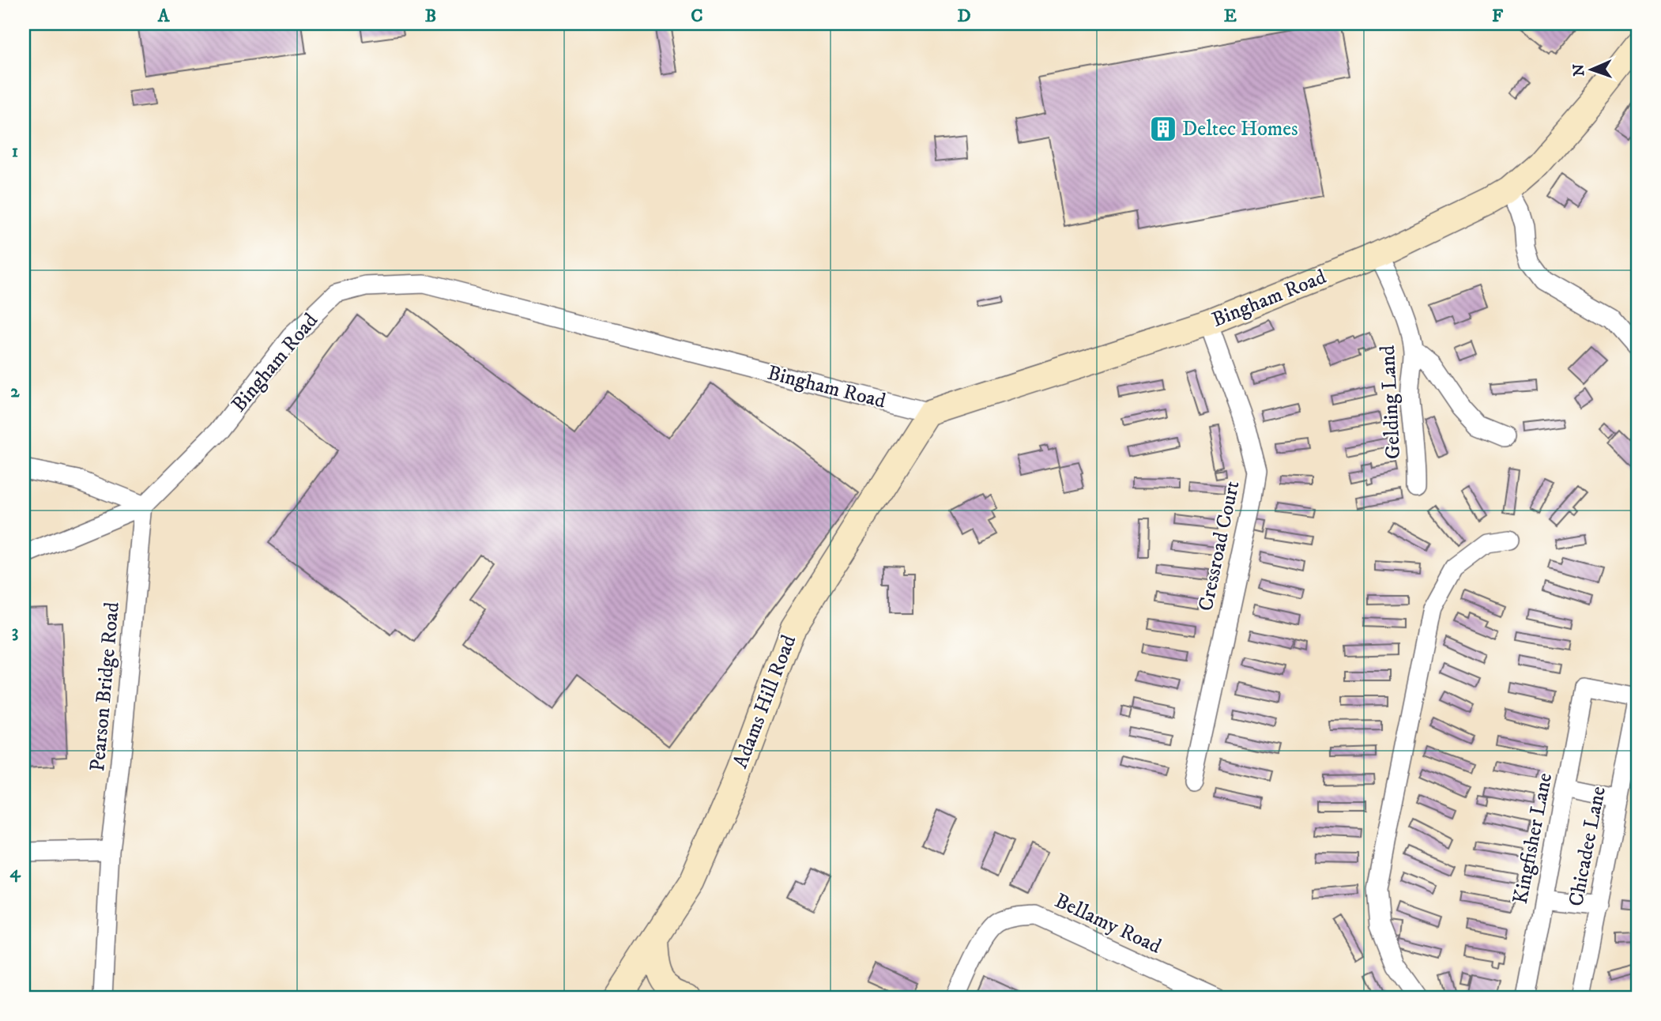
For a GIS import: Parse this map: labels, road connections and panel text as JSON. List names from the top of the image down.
{
  "streets": {
    "street": [
      "Bingham Road",
      "Gelding Land",
      "Cressroad Court",
      "Pearson Bridge Road",
      "Adams Hill Road",
      "Kingfisher Lane",
      "Chicadee Lane",
      "Bellamy Road"
    ]
  },
  "crossings": [
    ["Bingham Road", "Gelding Land"],
    ["Bingham Road", "Cressroad Court"],
    ["Bingham Road", "Pearson Bridge Road"],
    ["Bingham Road", "Adams Hill Road"]
  ],
  "places": {
    "building": ["Deltec Homes"]
  },
  "north": "left",
  "grid": {
    "columns": [
      "A",
      "B",
      "C",
      "D",
      "E",
      "F"
    ],
    "rows": [
      "1",
      "2",
      "3",
      "4"
    ]
  }
}
